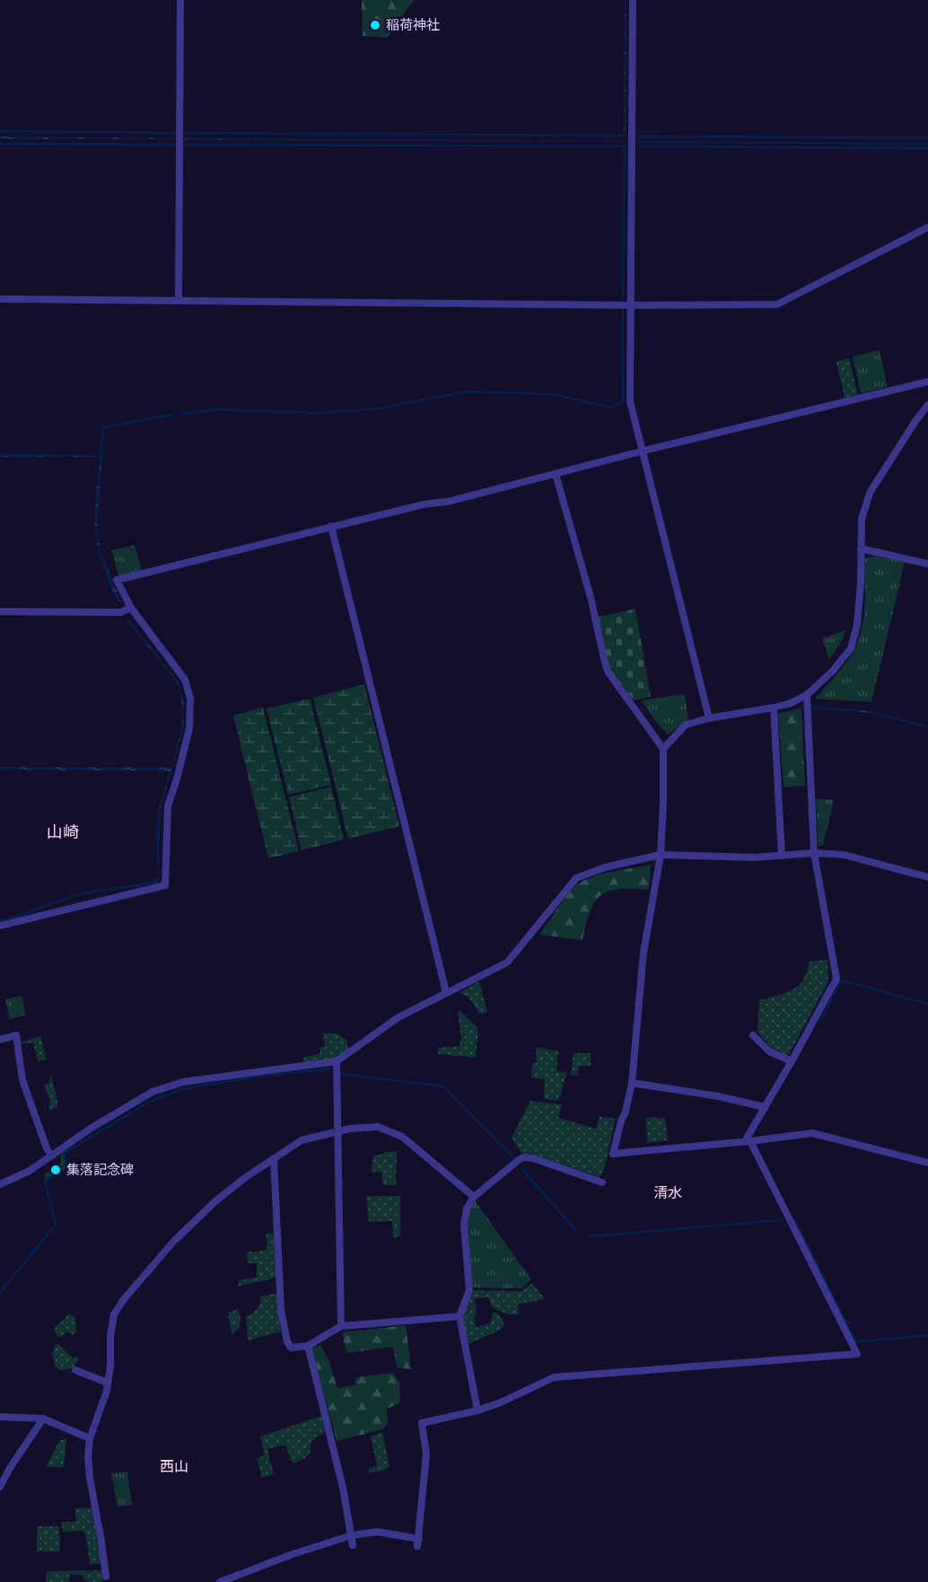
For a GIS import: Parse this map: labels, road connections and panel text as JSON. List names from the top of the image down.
{
  "districts": ["山崎", "清水", "西山"],
  "places": ["稲荷神社", "集落記念碑"]
}
